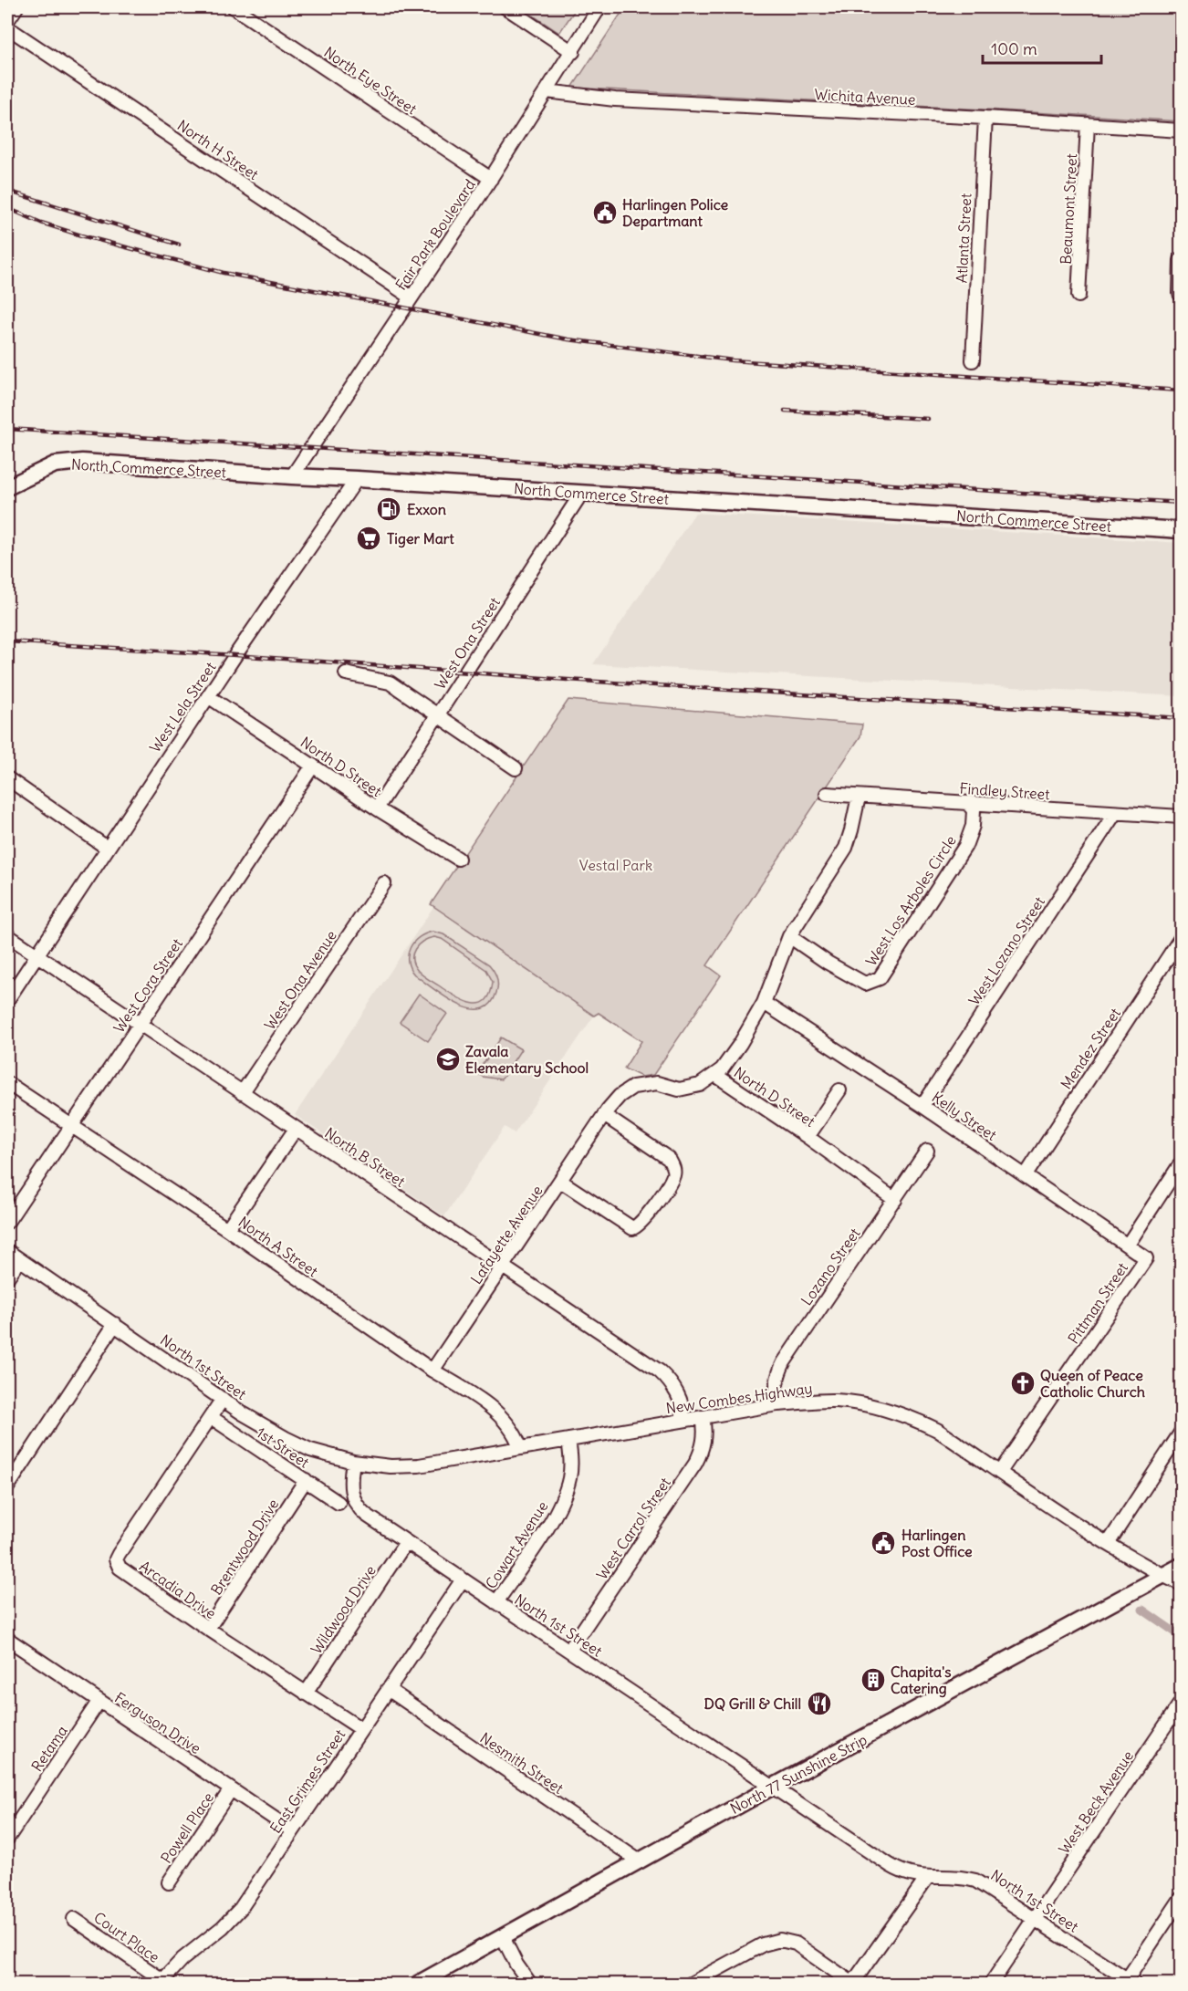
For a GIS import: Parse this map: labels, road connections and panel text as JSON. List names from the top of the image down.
{
  "streets": {
    "main road": ["North Commerce Street", "North 77 Sunshine Strip"],
    "street": [
      "North Eye Street",
      "Wichita Avenue",
      "North H Street",
      "Beaumont Street",
      "Fair Park Boulevard",
      "Atlanta Street",
      "West Ona Street",
      "West Lela Street",
      "North D Street",
      "Findley Street",
      "West Los Arboles Circle",
      "West Lozano Street",
      "West Ona Avenue",
      "West Cora Street",
      "Mendez Street",
      "Kelly Street",
      "North B Street",
      "Lafayette Avenue",
      "North A Street",
      "Lozano Street",
      "Pittman Street",
      "North 1st Street",
      "New Combes Highway",
      "1st Street",
      "West Carrol Street",
      "Cowart Avenue",
      "Brentwood Drive",
      "Arcadia Drive",
      "Wildwood Drive",
      "Ferguson Drive",
      "Retama",
      "Nesmith Street",
      "East Grimes Street",
      "West Beck Avenue",
      "Powell Place",
      "Court Place"
    ]
  },
  "crossings": [
    ["North Eye Street", "Fair Park Boulevard"],
    ["Wichita Avenue", "Beaumont Street"],
    ["Wichita Avenue", "Fair Park Boulevard"],
    ["Wichita Avenue", "Atlanta Street"],
    ["North H Street", "Fair Park Boulevard"],
    ["Fair Park Boulevard", "North Commerce Street"],
    ["North Commerce Street", "West Ona Street"],
    ["North Commerce Street", "West Lela Street"],
    ["West Ona Street", "North D Street"],
    ["West Lela Street", "North D Street"],
    ["West Lela Street", "North B Street"],
    ["North D Street", "West Cora Street"],
    ["North D Street", "Lafayette Avenue"],
    ["North D Street", "Lozano Street"],
    ["Findley Street", "West Los Arboles Circle"],
    ["Findley Street", "West Lozano Street"],
    ["West Lozano Street", "Kelly Street"],
    ["West Ona Avenue", "North B Street"],
    ["West Cora Street", "North B Street"],
    ["West Cora Street", "North A Street"],
    ["Mendez Street", "Kelly Street"],
    ["Kelly Street", "Pittman Street"],
    ["North B Street", "Lafayette Avenue"],
    ["North B Street", "New Combes Highway"],
    ["Lafayette Avenue", "North A Street"],
    ["North A Street", "New Combes Highway"],
    ["Lozano Street", "New Combes Highway"],
    ["Pittman Street", "New Combes Highway"],
    ["North 1st Street", "New Combes Highway"],
    ["North 1st Street", "West Carrol Street"],
    ["North 1st Street", "Cowart Avenue"],
    ["North 1st Street", "Arcadia Drive"],
    ["North 1st Street", "Wildwood Drive"],
    ["North 1st Street", "North 77 Sunshine Strip"],
    ["North 1st Street", "East Grimes Street"],
    ["North 1st Street", "West Beck Avenue"],
    ["New Combes Highway", "West Carrol Street"],
    ["New Combes Highway", "Cowart Avenue"],
    ["New Combes Highway", "North 77 Sunshine Strip"],
    ["1st Street", "Brentwood Drive"],
    ["1st Street", "Arcadia Drive"],
    ["Brentwood Drive", "Arcadia Drive"],
    ["Arcadia Drive", "Wildwood Drive"],
    ["Arcadia Drive", "East Grimes Street"],
    ["Ferguson Drive", "Retama"],
    ["Ferguson Drive", "East Grimes Street"],
    ["Ferguson Drive", "Powell Place"],
    ["Nesmith Street", "North 77 Sunshine Strip"],
    ["Nesmith Street", "East Grimes Street"],
    ["East Grimes Street", "Court Place"]
  ],
  "parks": ["Vestal Park"],
  "places": {
    "public building": ["Harlingen Police Departmant", "Harlingen Post Office"],
    "fuel station": ["Exxon"],
    "supermarket": ["Tiger Mart"],
    "school or university": ["Zavala Elementary School"],
    "church": ["Queen of Peace Catholic Church"],
    "building": ["Chapita's Catering"],
    "restaurant": ["DQ Grill & Chill"]
  },
  "scale_bar": "100 m"
}
